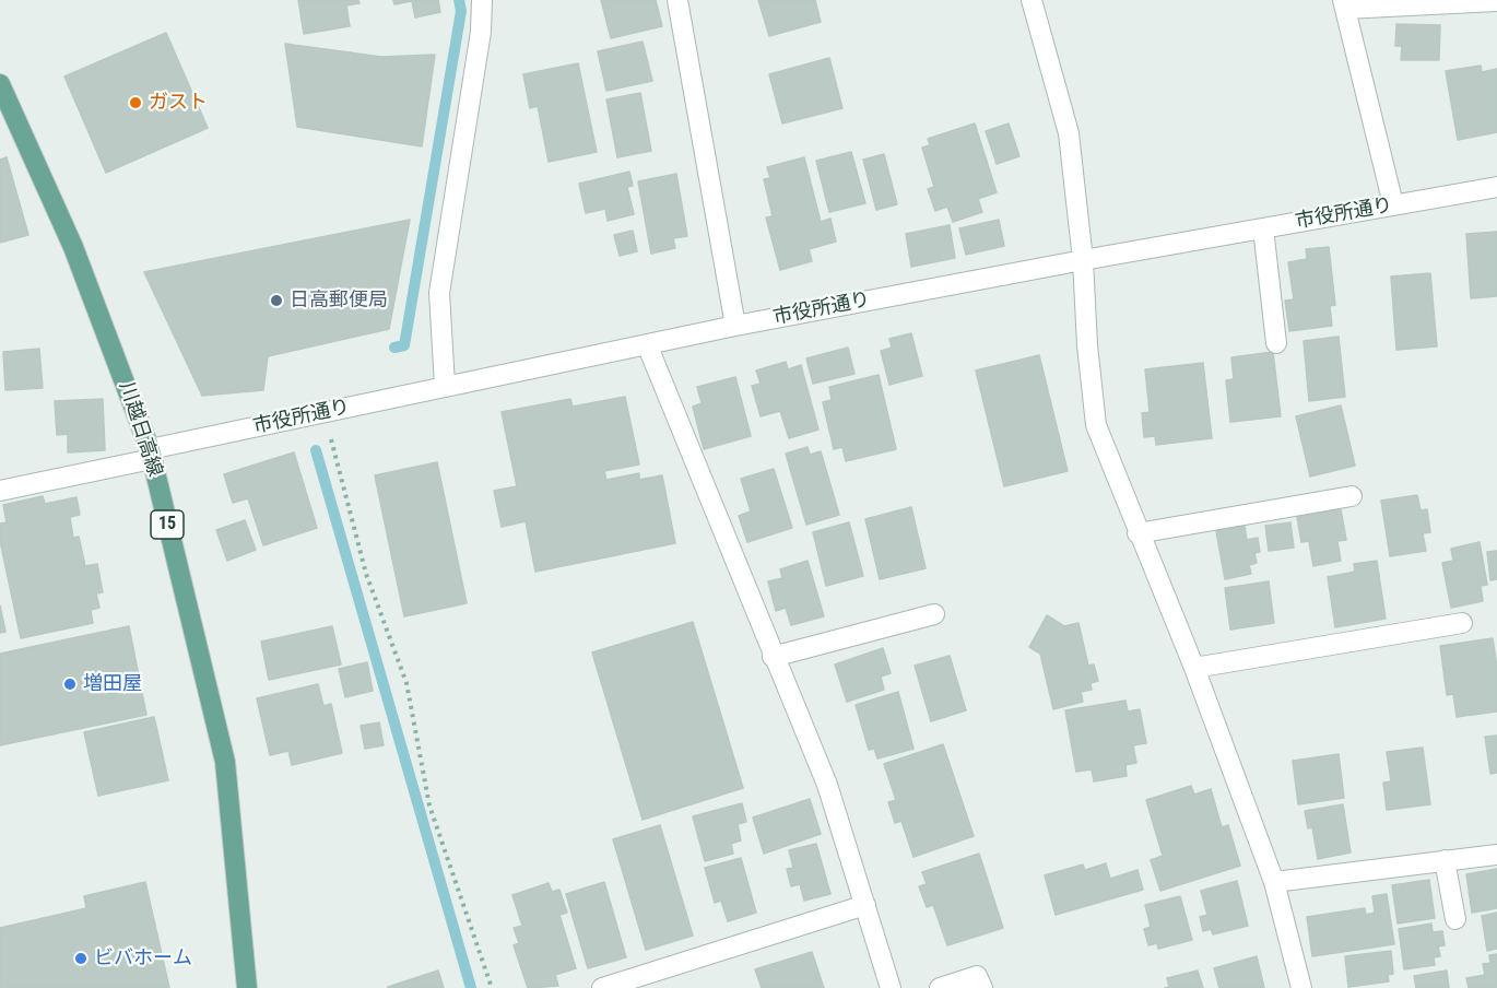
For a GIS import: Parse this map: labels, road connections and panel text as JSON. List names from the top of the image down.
{
  "streets": {
    "main road": ["川越日高線", "15"],
    "street": ["市役所通り"]
  },
  "crossings": [
    ["市役所通り", "川越日高線"]
  ],
  "places": [
    "ガスト",
    "日高郵便局",
    "増田屋",
    "ビバホーム"
  ]
}
